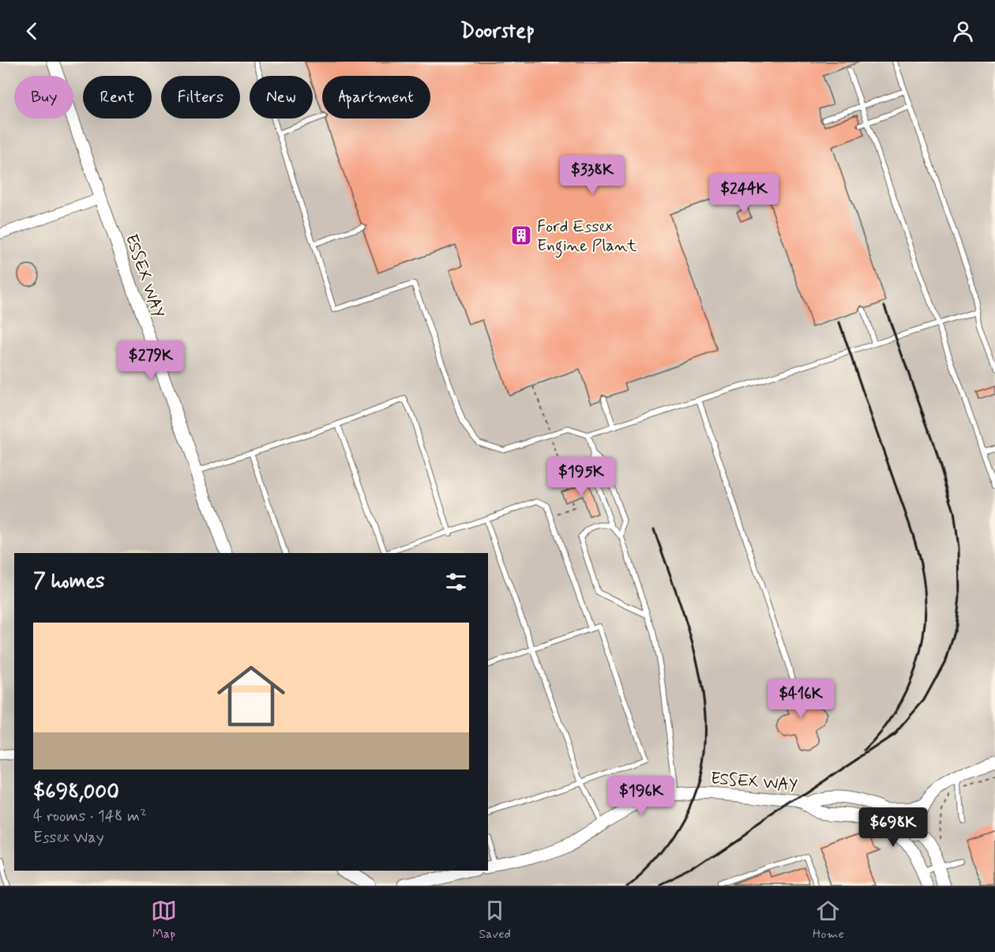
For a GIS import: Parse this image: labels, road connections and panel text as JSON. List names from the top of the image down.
{
  "streets": {
    "street": ["ESSEX WAY"]
  },
  "places": {
    "building": ["Ford Essex Engine Plant"]
  },
  "page": {
    "header": "Doorstep",
    "chip": [
      "Buy",
      "Rent",
      "Filters",
      "New",
      "Apartment"
    ],
    "price": [
      "$338K",
      "$244K",
      "$279K",
      "$195K",
      "$416K",
      "$196K",
      "$698K"
    ],
    "heading": "7 homes",
    "list": [
      {
        "name": "$698,000",
        "note": "4 rooms · 148 m² · Essex Way"
      }
    ],
    "tabs": ["Map", "Saved", "Home"]
  }
}
